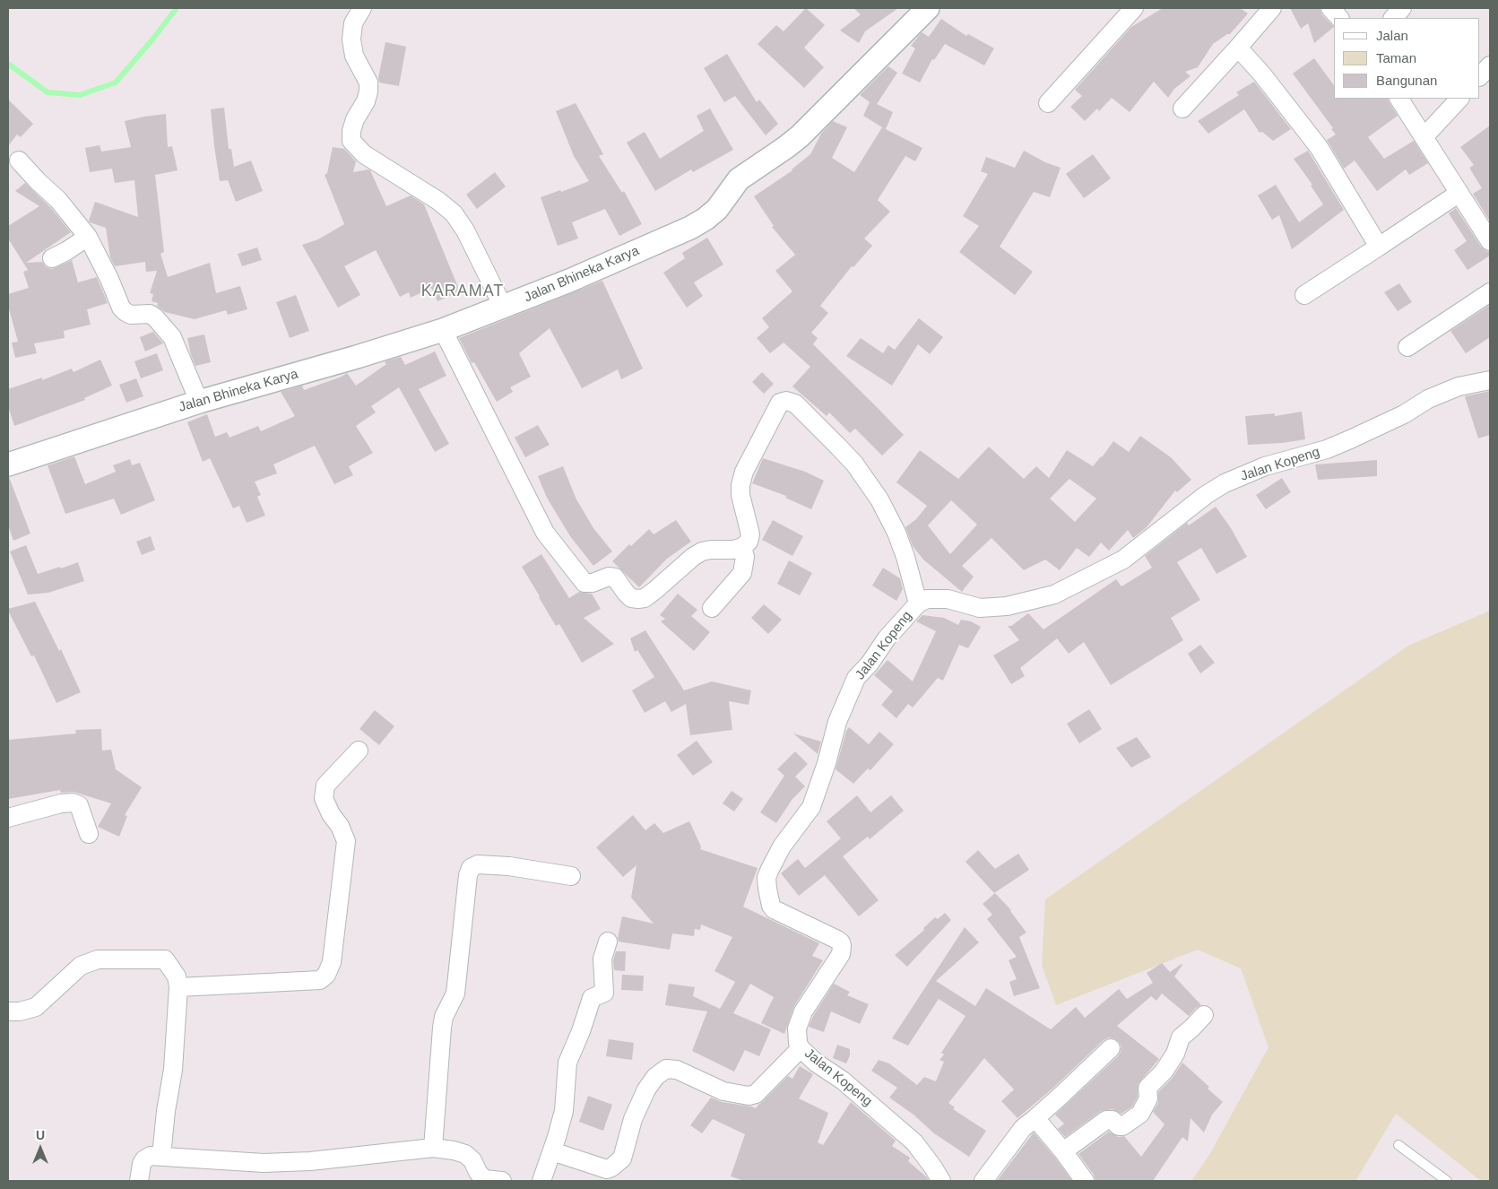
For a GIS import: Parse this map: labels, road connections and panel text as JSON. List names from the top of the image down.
{
  "streets": {
    "street": ["Jalan Bhineka Karya", "Jalan Kopeng"]
  },
  "districts": ["KARAMAT"],
  "legend": ["Jalan", "Taman", "Bangunan"],
  "north": "top"
}
